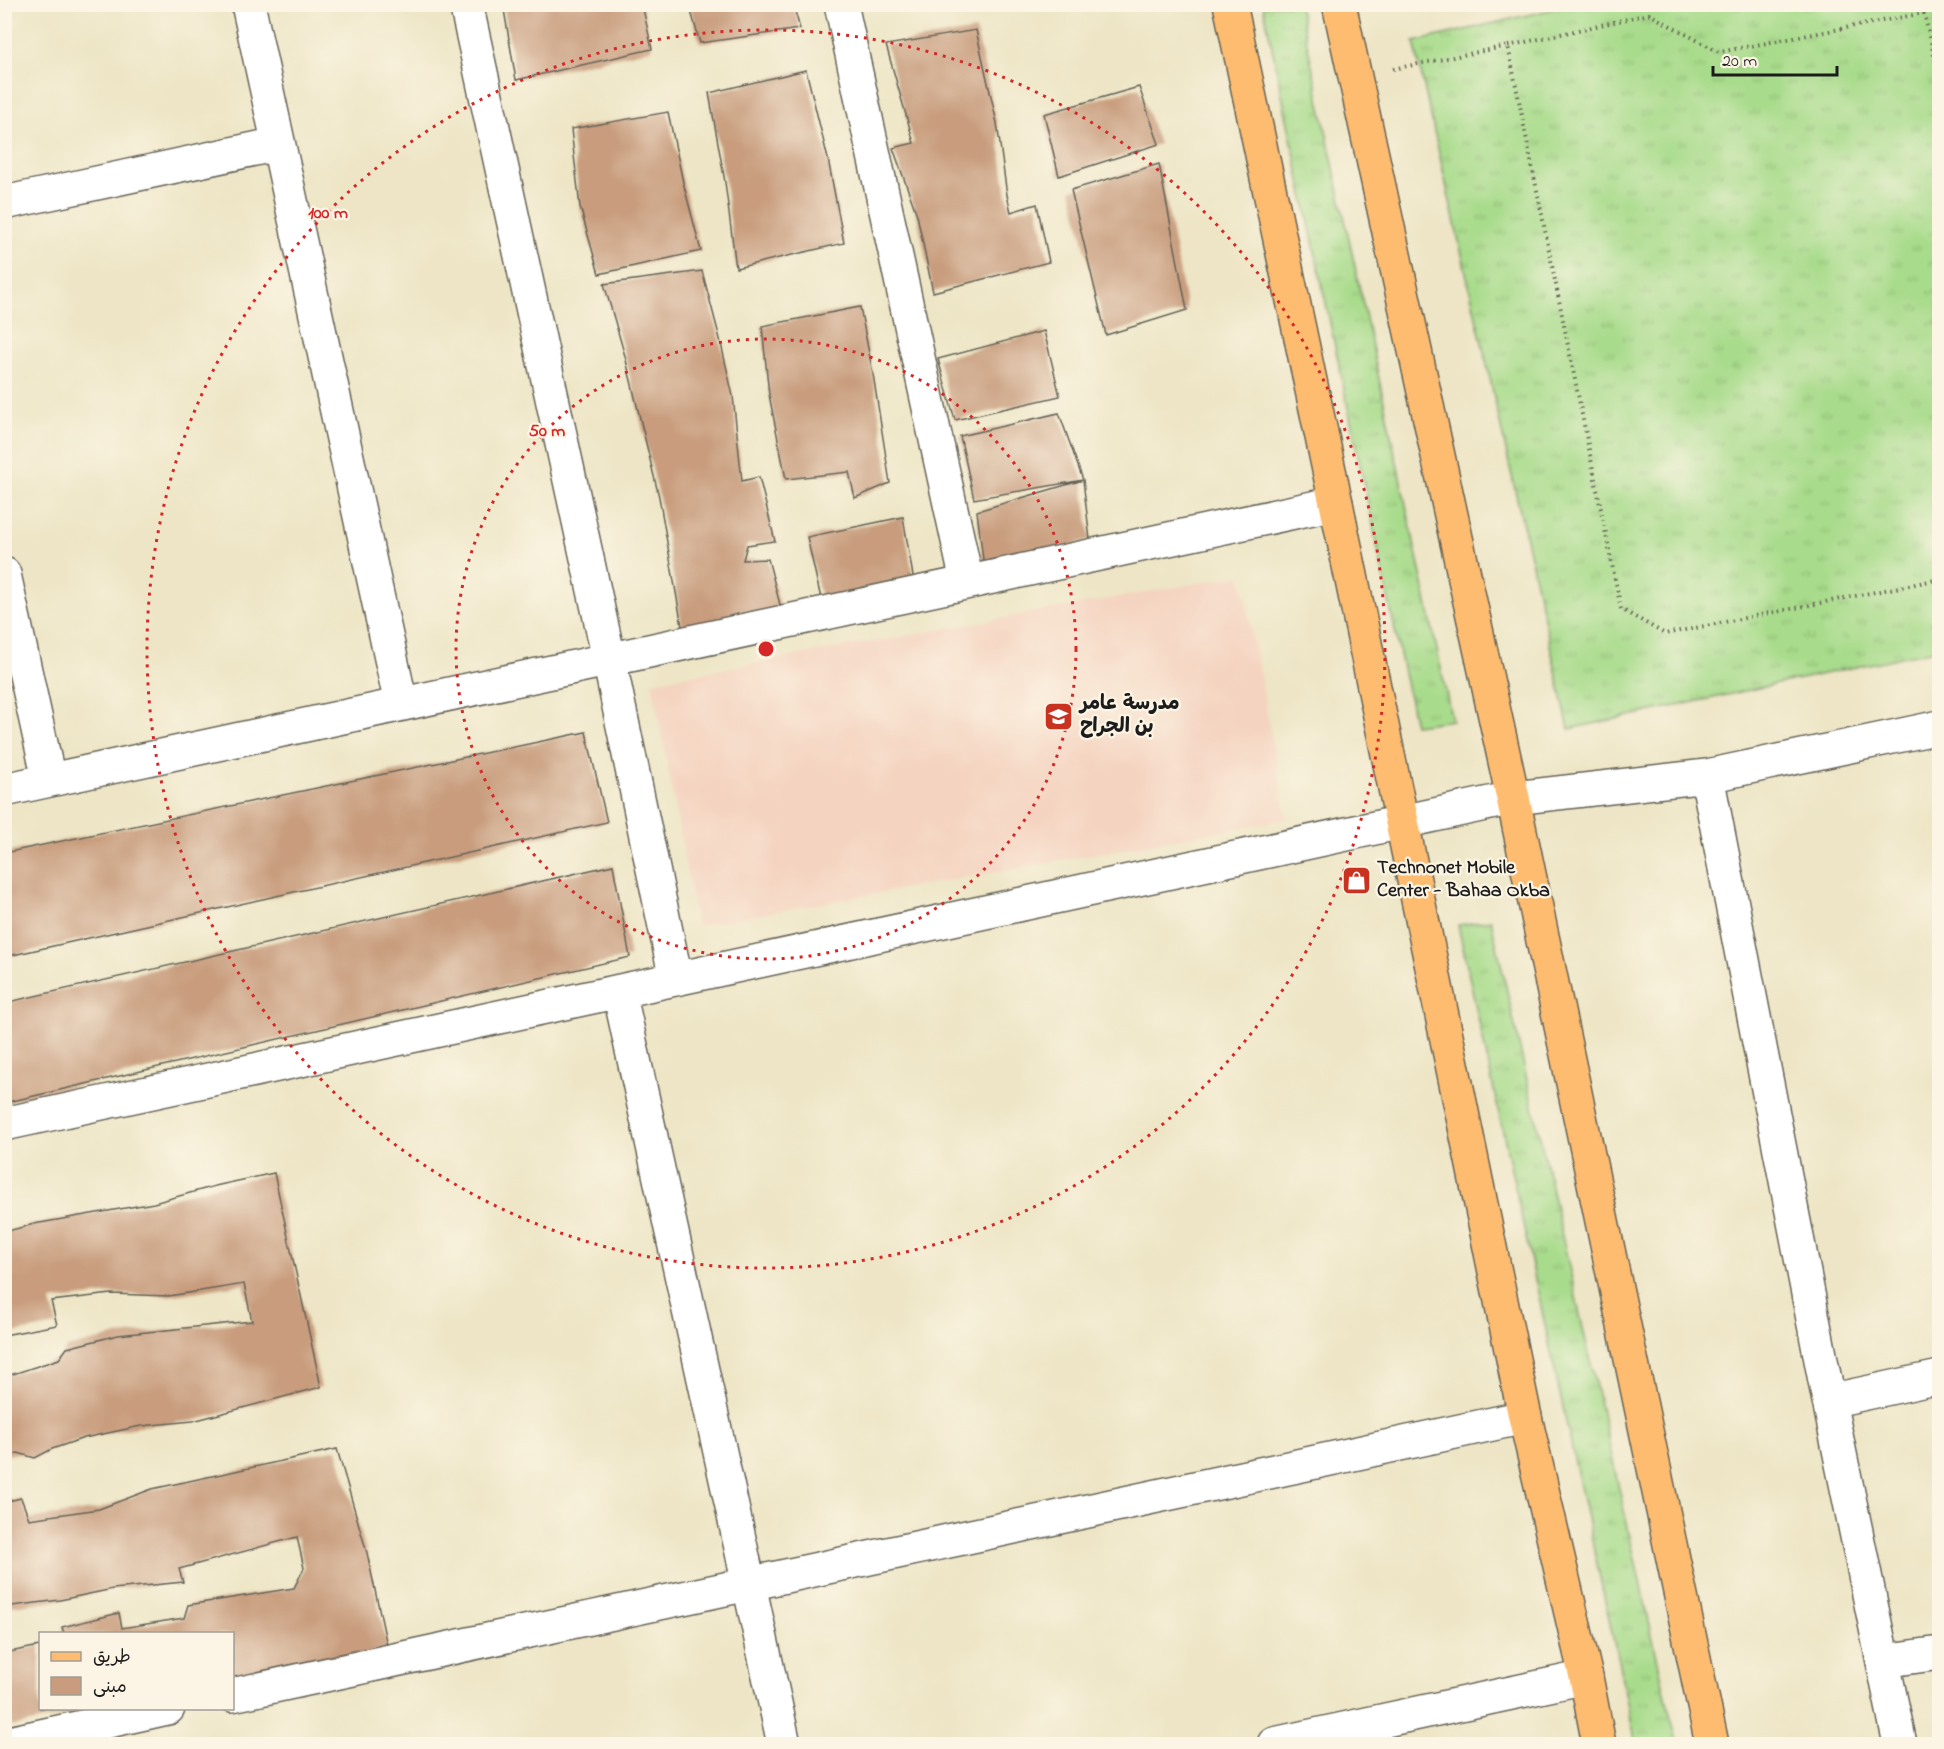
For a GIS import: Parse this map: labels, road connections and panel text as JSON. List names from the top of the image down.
{
  "places": {
    "school or university": ["مدرسة عامر بن الجراح"],
    "shop": ["Technonet Mobile Center - Bahaa Okba"]
  },
  "legend": ["طريق", "مبنى"],
  "scale_bar": "20 m",
  "rings": ["100 m", "50 m"]
}
